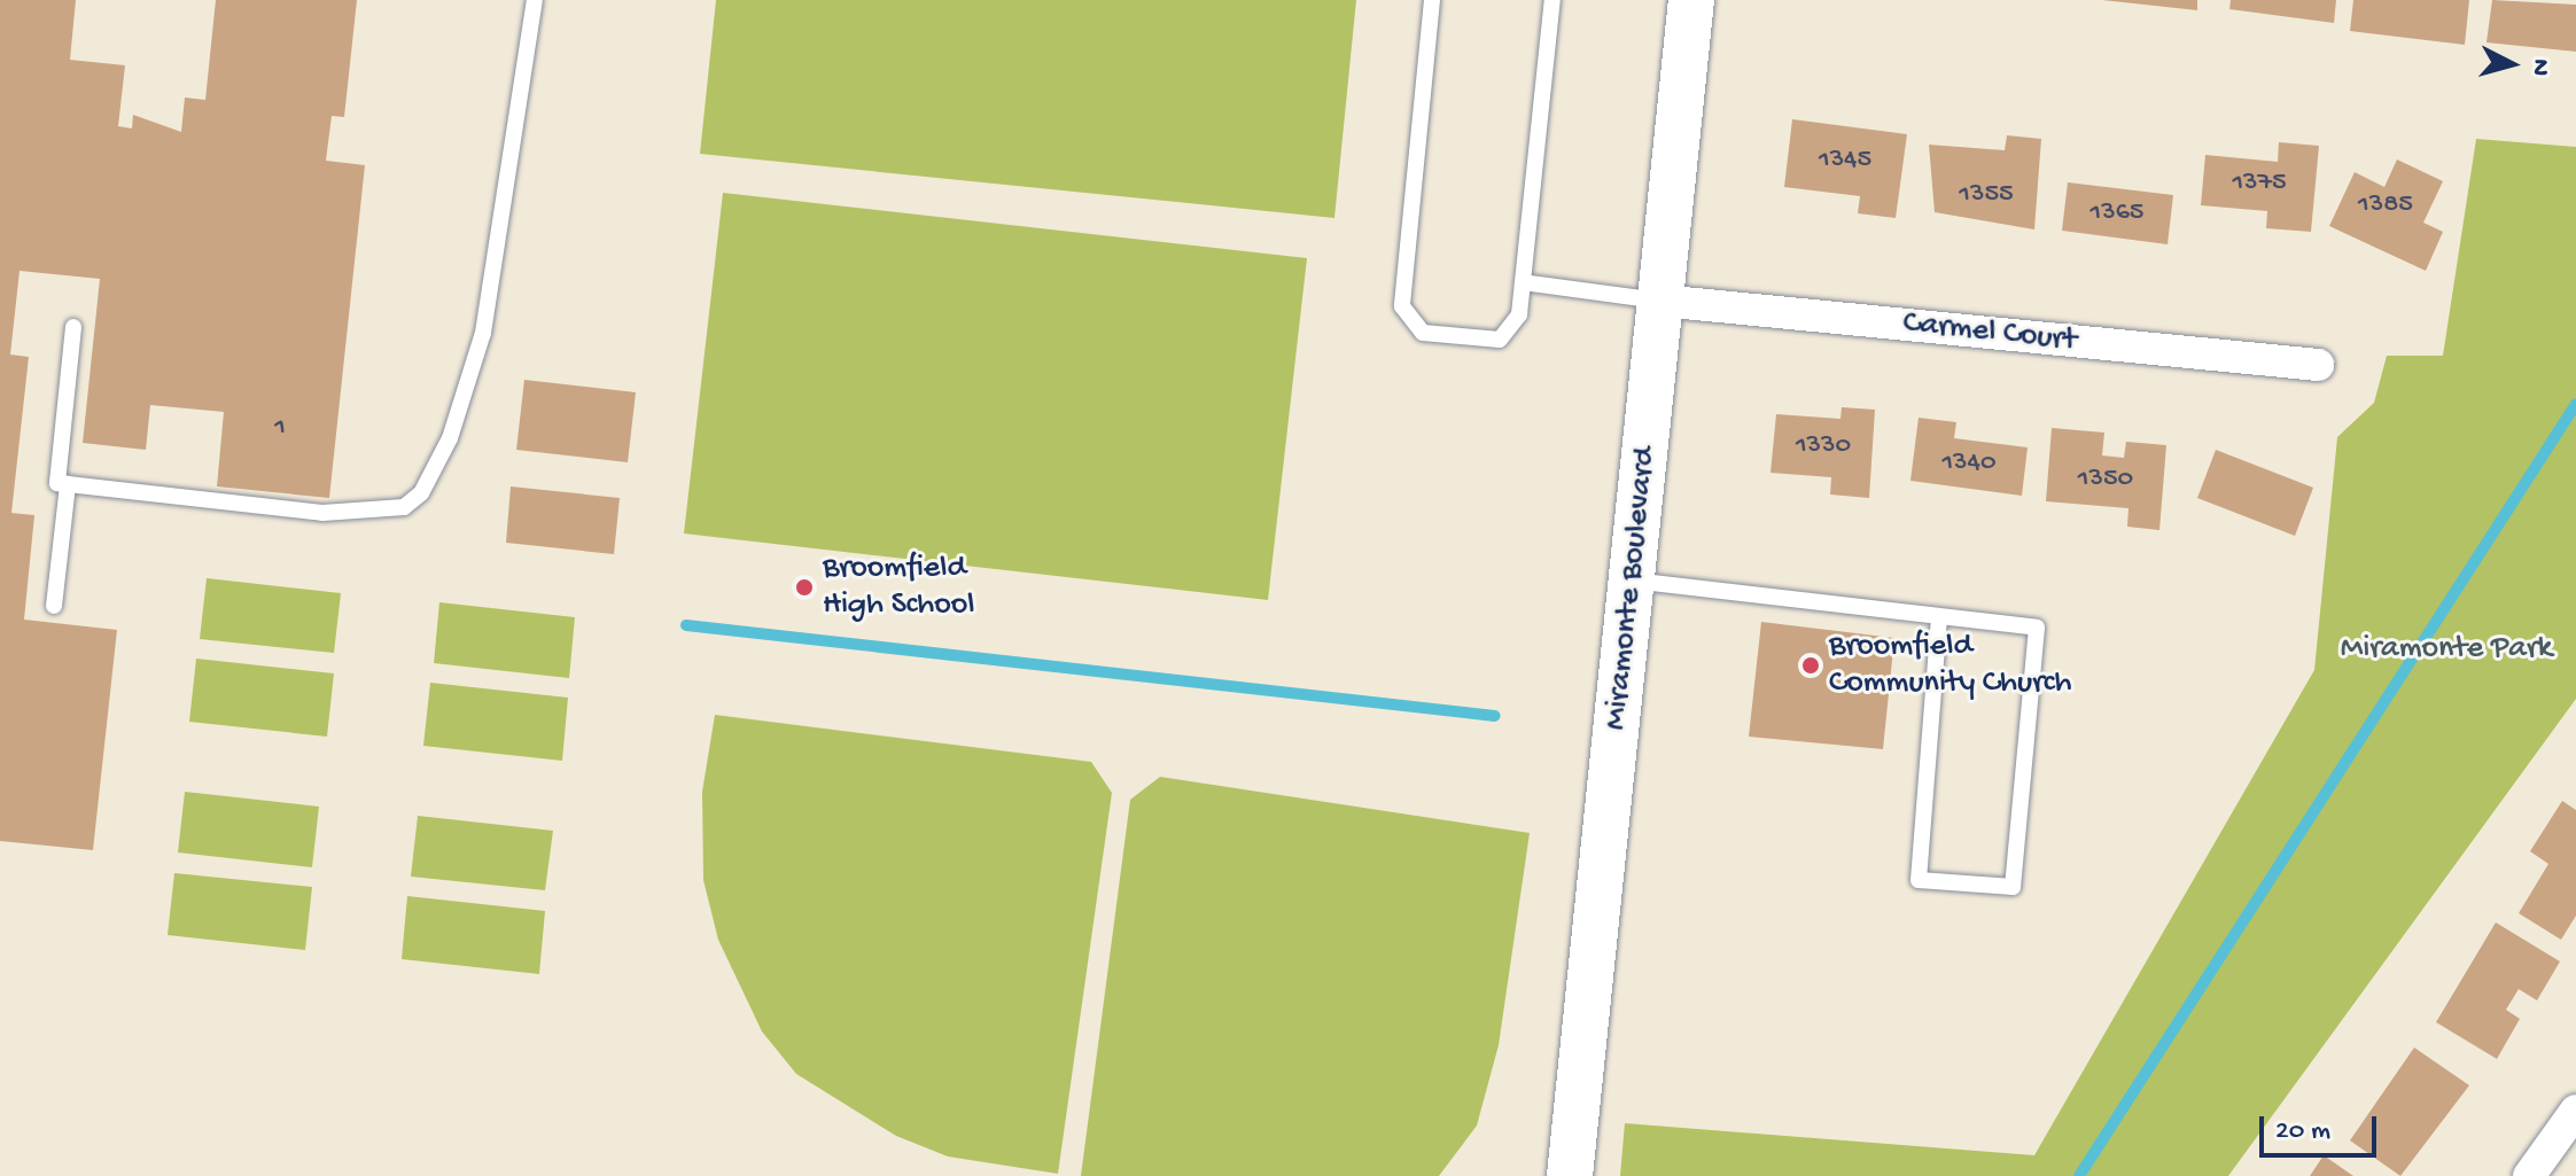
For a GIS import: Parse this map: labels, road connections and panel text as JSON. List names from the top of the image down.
{
  "streets": {
    "street": ["Carmel Court", "Miramonte Boulevard"]
  },
  "crossings": [
    ["Carmel Court", "Miramonte Boulevard"]
  ],
  "parks": ["Miramonte Park"],
  "places": ["Broomfield High School", "Broomfield Community Church"],
  "house_numbers": [
    "1345",
    "1375",
    "1355",
    "1385",
    "1365",
    "1",
    "1330",
    "1340",
    "1350"
  ],
  "scale_bar": "20 m",
  "north": "right"
}
